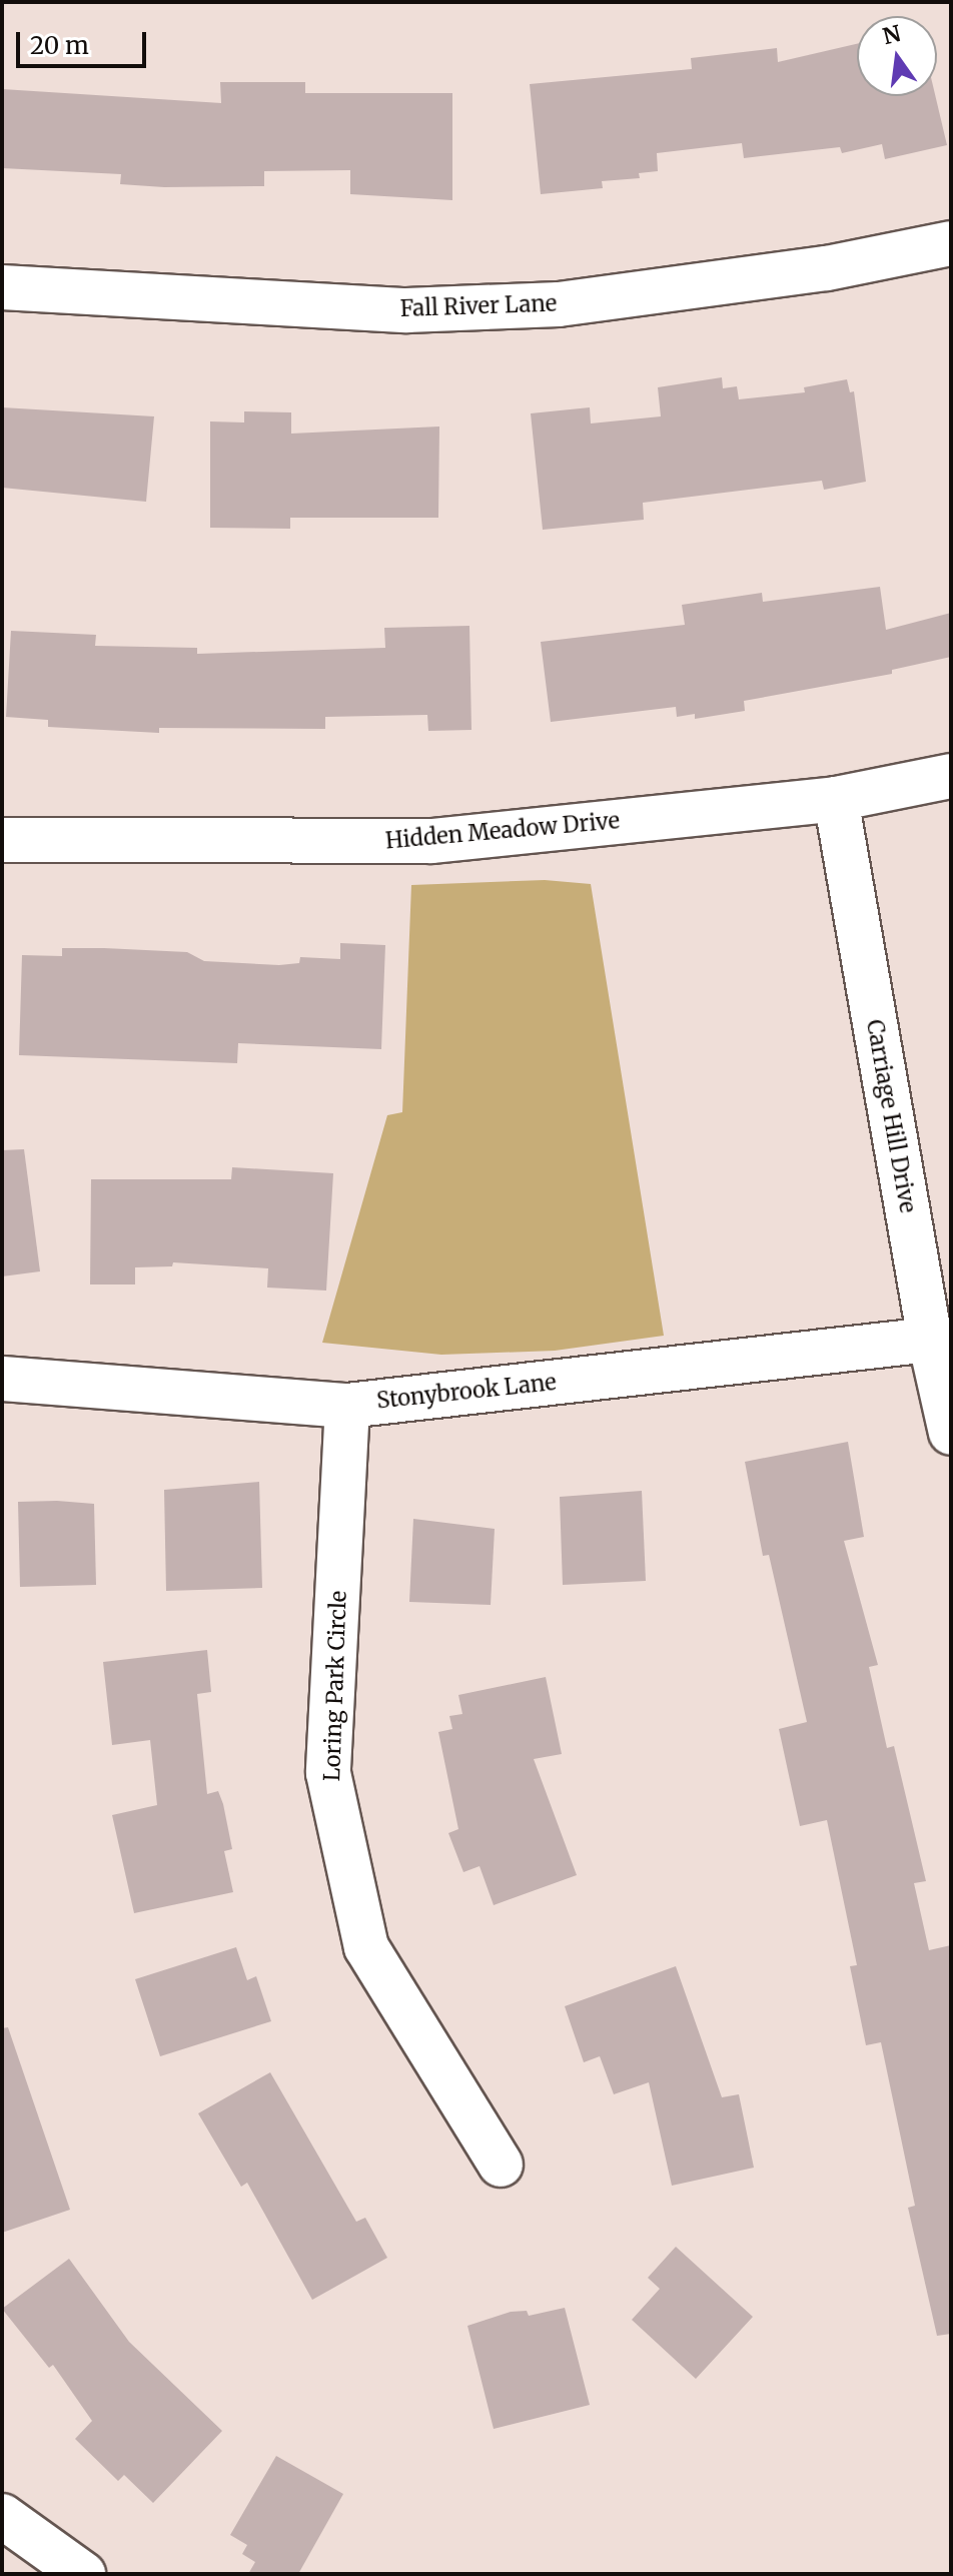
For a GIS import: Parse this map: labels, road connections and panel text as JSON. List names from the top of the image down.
{
  "streets": {
    "street": [
      "Fall River Lane",
      "Hidden Meadow Drive",
      "Carriage Hill Drive",
      "Stonybrook Lane",
      "Loring Park Circle"
    ]
  },
  "crossings": [
    ["Hidden Meadow Drive", "Carriage Hill Drive"],
    ["Carriage Hill Drive", "Stonybrook Lane"],
    ["Stonybrook Lane", "Loring Park Circle"]
  ],
  "scale_bar": "20 m",
  "north": "top"
}
